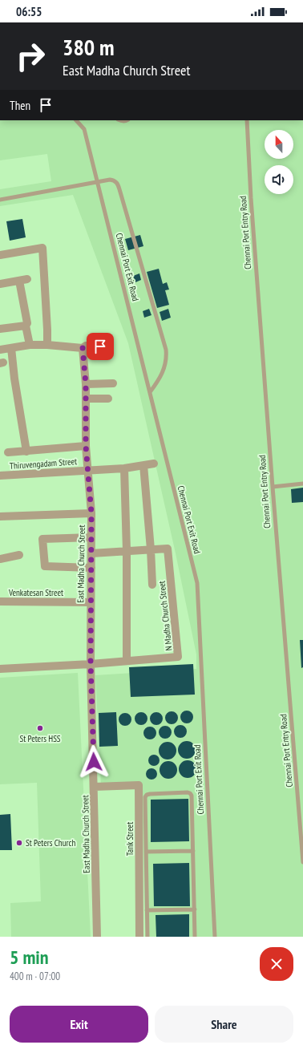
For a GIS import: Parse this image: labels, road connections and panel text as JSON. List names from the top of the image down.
{
  "streets": {
    "street": [
      "Thiruvengadam Street",
      "East Madha Church Street",
      "Venkatesan Street",
      "N Madha Church Street",
      "Tank Street"
    ],
    "lane": ["Chennai Port Entry Road", "Chennai Port Exit Road"]
  },
  "crossings": [
    ["Thiruvengadam Street", "East Madha Church Street"],
    ["East Madha Church Street", "Venkatesan Street"],
    ["East Madha Church Street", "N Madha Church Street"],
    ["East Madha Church Street", "Tank Street"]
  ],
  "places": ["St Peters HSS", "St Peters Church"],
  "north": "top",
  "page": {
    "status": "06:55",
    "turn": ["380 m", "East Madha Church Street"],
    "then": "Then",
    "heading": ["5 min", "400 m · 07:00"],
    "buttons": ["Exit", "Share"]
  }
}
